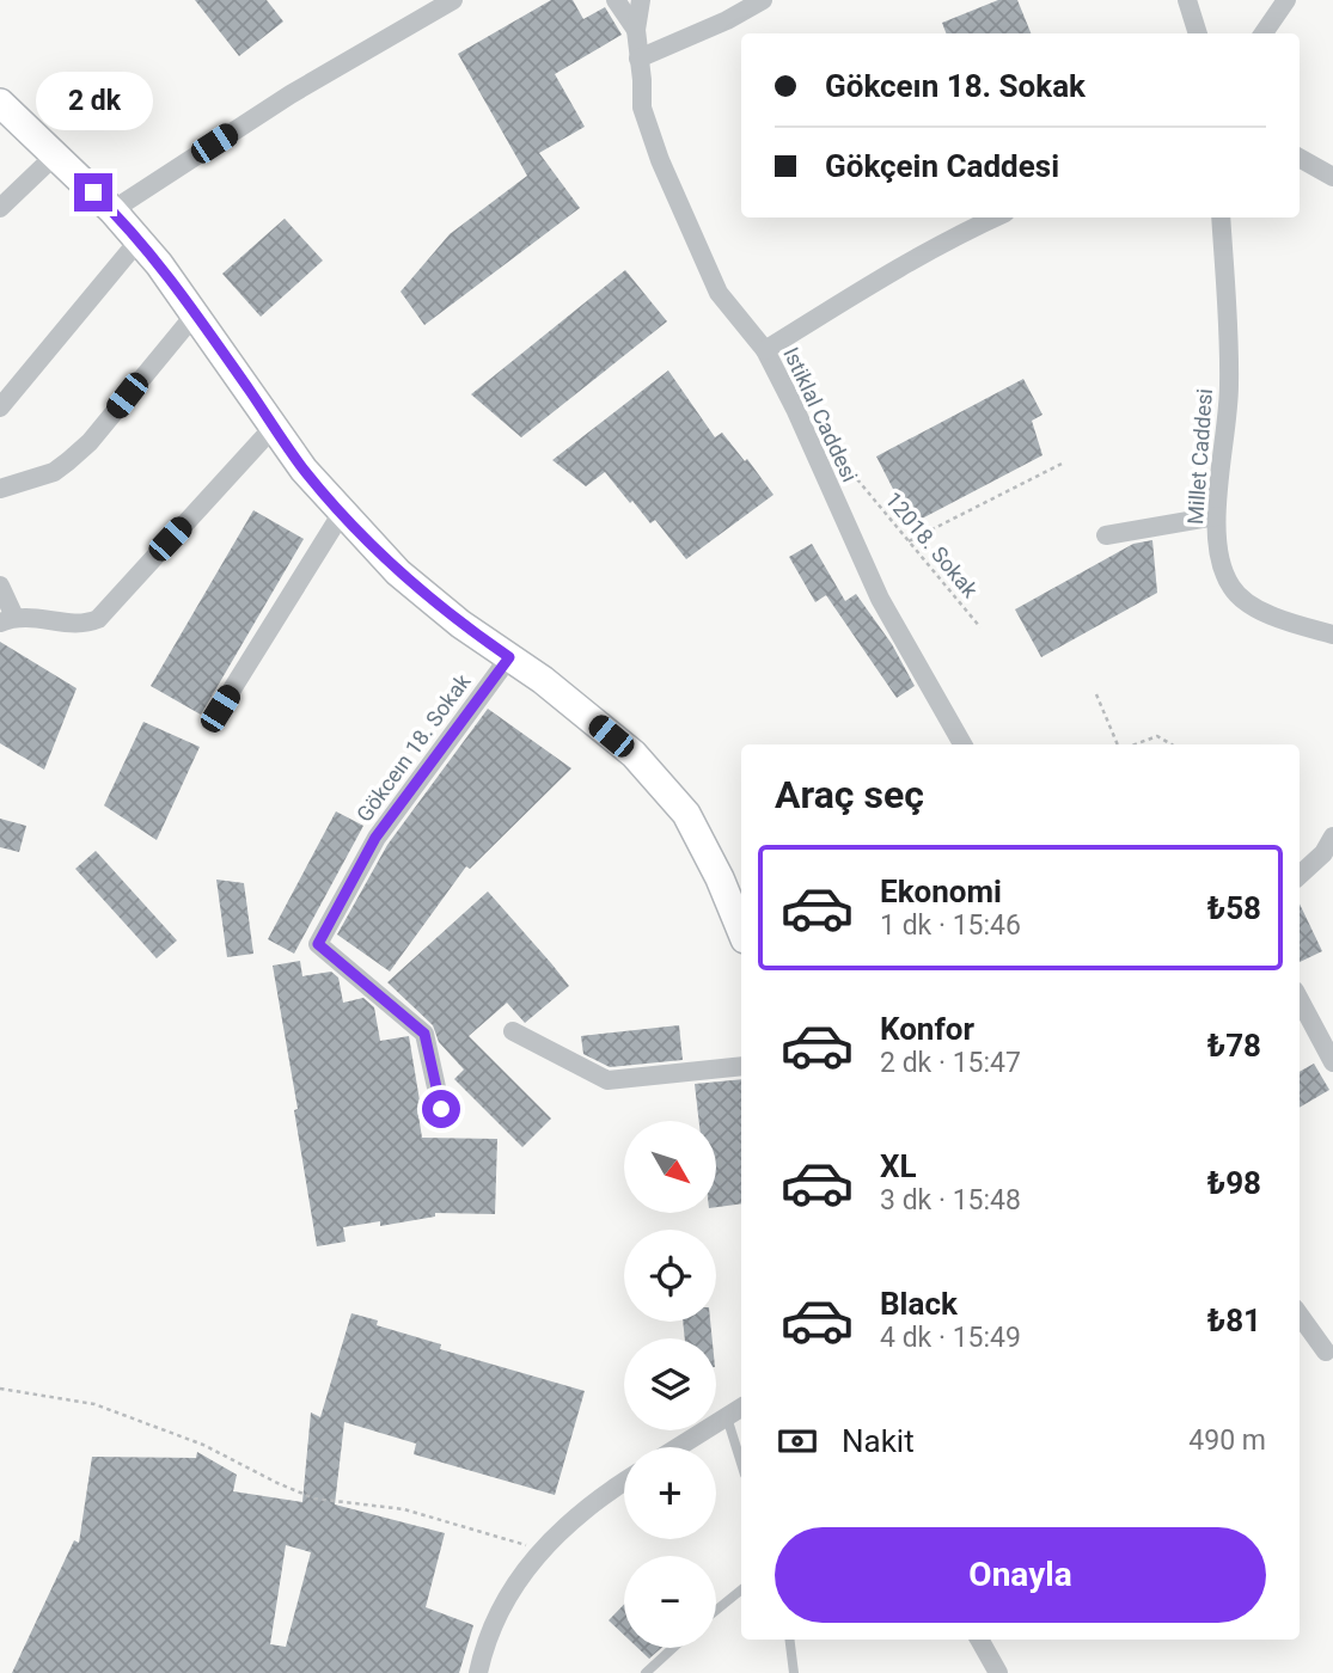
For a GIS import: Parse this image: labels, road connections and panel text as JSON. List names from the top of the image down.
{
  "streets": {
    "street": ["Istiklal Caddesi", "Millet Caddesi", "Gökceın 18. Sokak"],
    "path": ["12018. Sokak"]
  },
  "crossings": [
    ["Istiklal Caddesi", "12018. Sokak"]
  ],
  "north": "bottom right",
  "page": {
    "banner": ["Gökceın 18. Sokak", "Gökçein Caddesi"],
    "bubble": "2 dk",
    "heading": "Araç seç",
    "list": [
      {
        "name": "Ekonomi",
        "note": "1 dk · 15:46",
        "value": "₺58"
      },
      {
        "name": "Konfor",
        "note": "2 dk · 15:47",
        "value": "₺78"
      },
      {
        "name": "XL",
        "note": "3 dk · 15:48",
        "value": "₺98"
      },
      {
        "name": "Black",
        "note": "4 dk · 15:49",
        "value": "₺81"
      }
    ],
    "map_buttons": ["+", "−"],
    "pay": ["Nakit", "490 m"],
    "buttons": "Onayla"
  }
}
